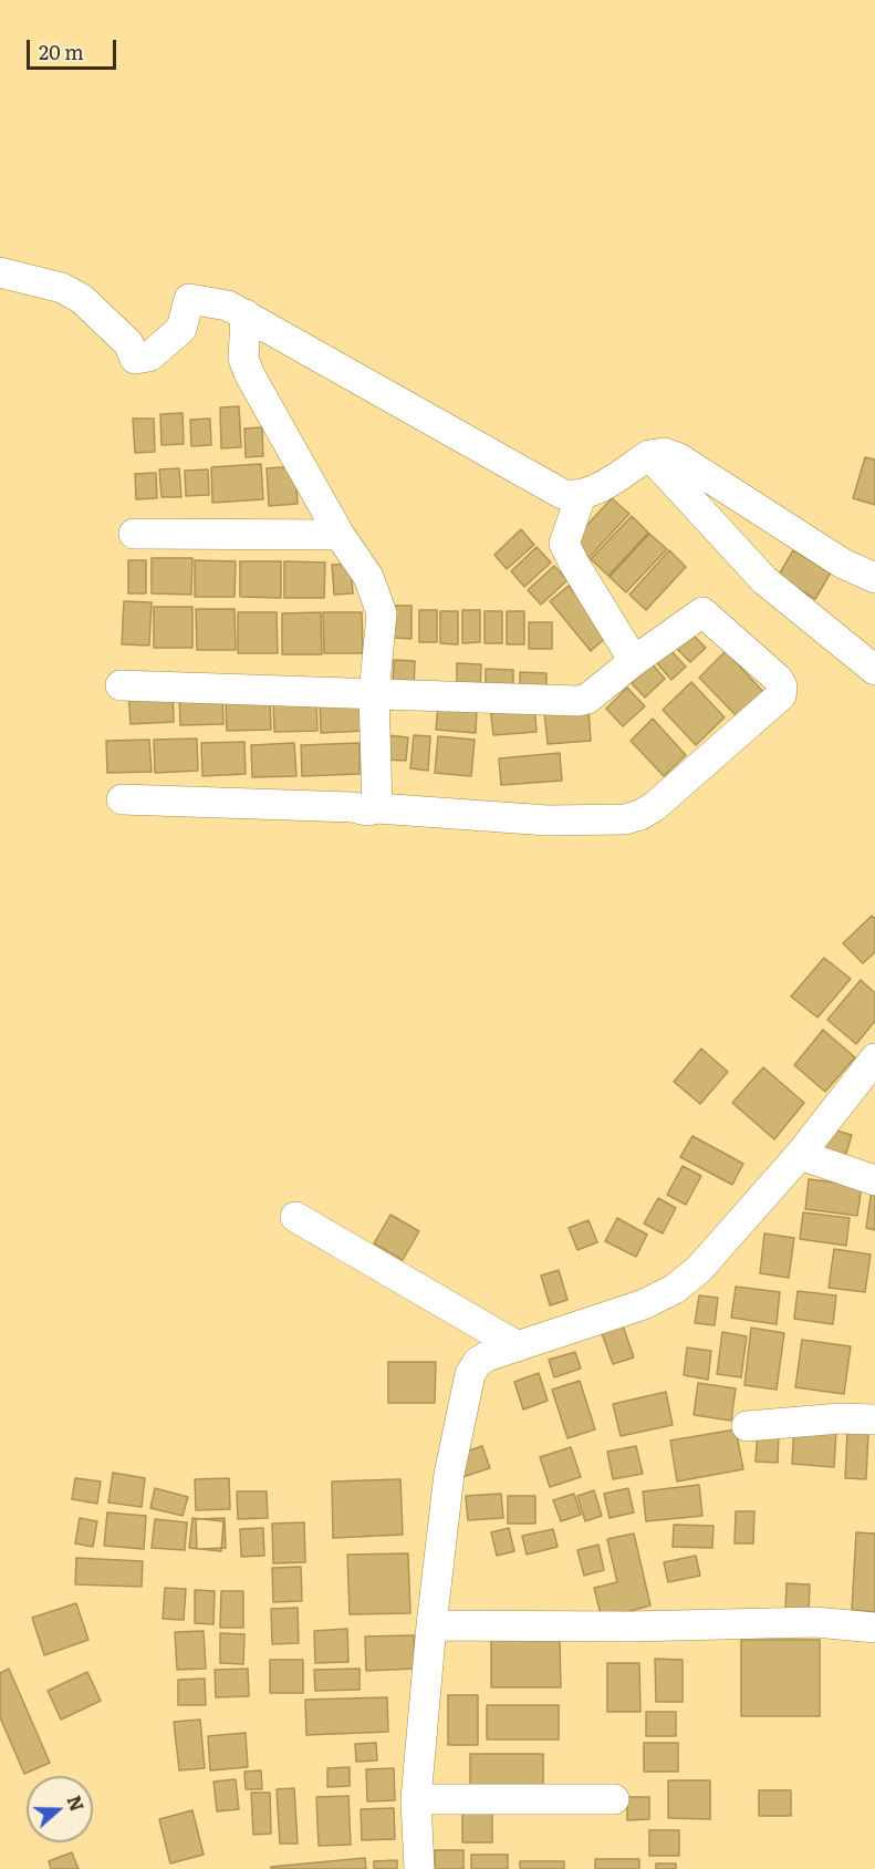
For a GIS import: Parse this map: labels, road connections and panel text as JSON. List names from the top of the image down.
{
  "scale_bar": "20 m",
  "north": "right"
}
